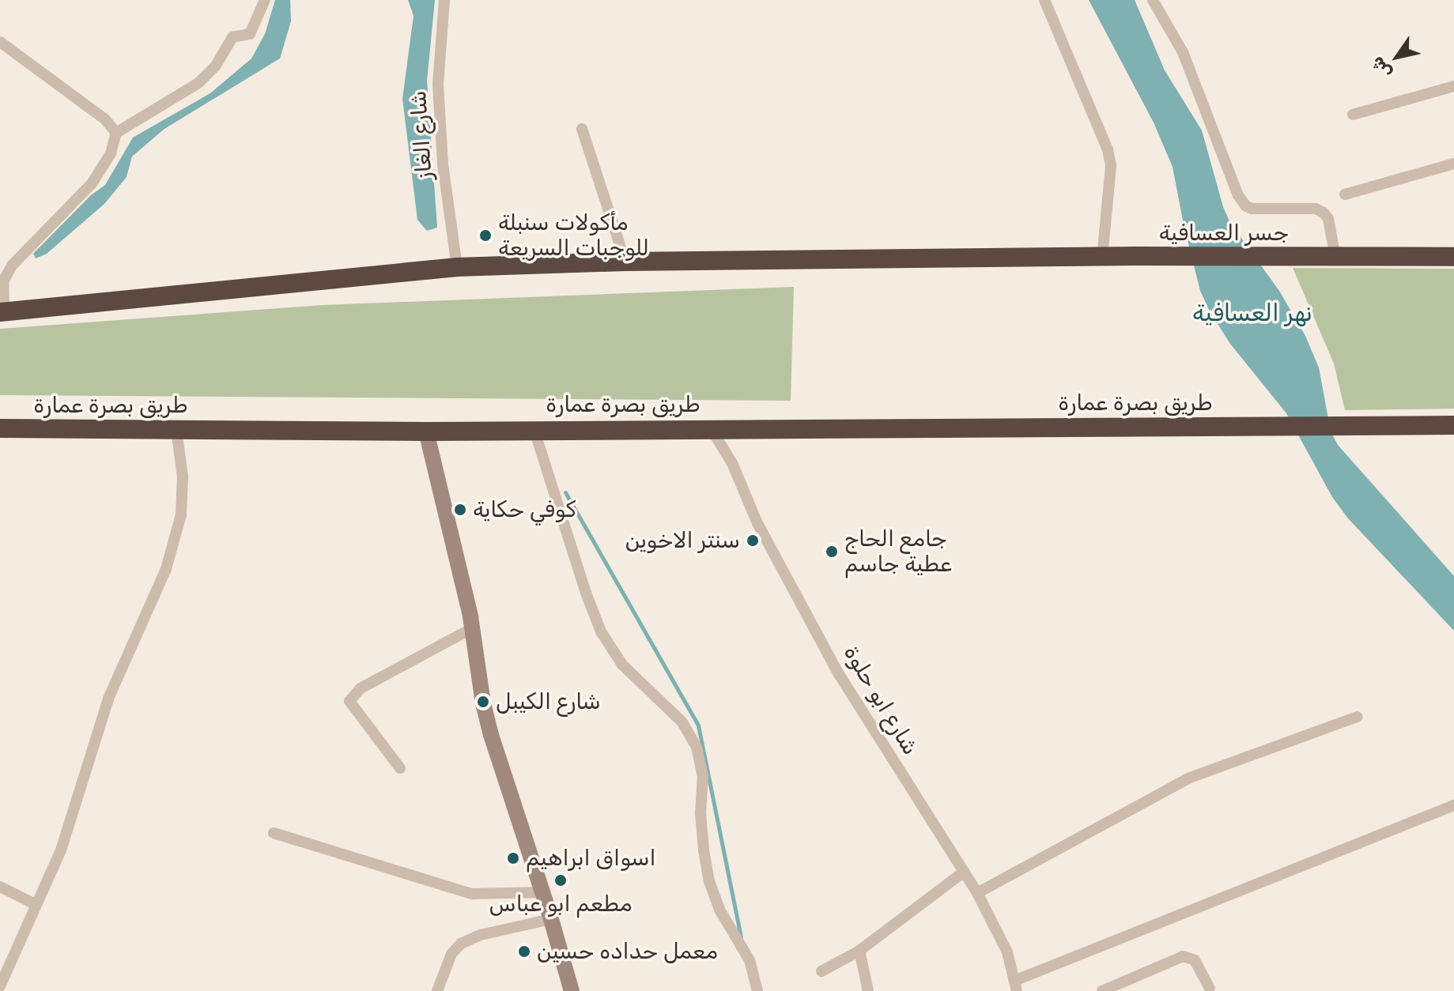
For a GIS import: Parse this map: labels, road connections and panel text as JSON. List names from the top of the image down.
{
  "streets": {
    "highway": ["جسر العسافية", "طريق بصرة عمارة"],
    "street": ["شارع الغاز", "شارع ابو حلوة"]
  },
  "crossings": [
    ["طريق بصرة عمارة", "شارع ابو حلوة"]
  ],
  "water": ["نهر العسافية"],
  "places": [
    "مأكولات سنبلة للوجبات السريعة",
    "كوفي حكاية",
    "سنتر الاخوين",
    "جامع الحاج عطية جاسم",
    "شارع الكيبل",
    "اسواق ابراهيم",
    "مطعم ابو عباس",
    "معمل حداده حسين"
  ],
  "north": "bottom left"
}
